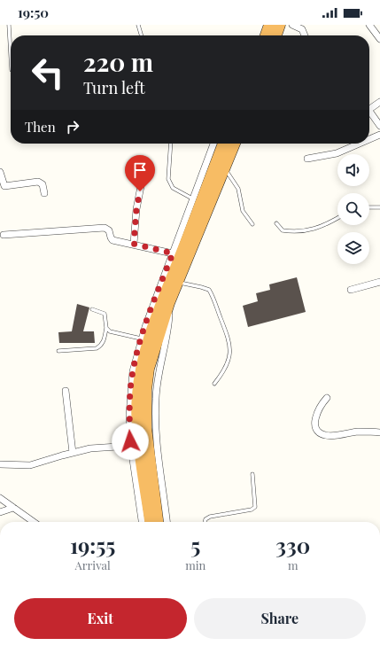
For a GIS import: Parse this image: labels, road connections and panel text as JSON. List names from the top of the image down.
{
  "page": {
    "status": "19:50",
    "turn": ["220 m", "Turn left"],
    "then": "Then",
    "eta": [
      "19:55",
      "Arrival",
      "5",
      "min",
      "330",
      "m"
    ],
    "buttons": ["Exit", "Share"]
  }
}
